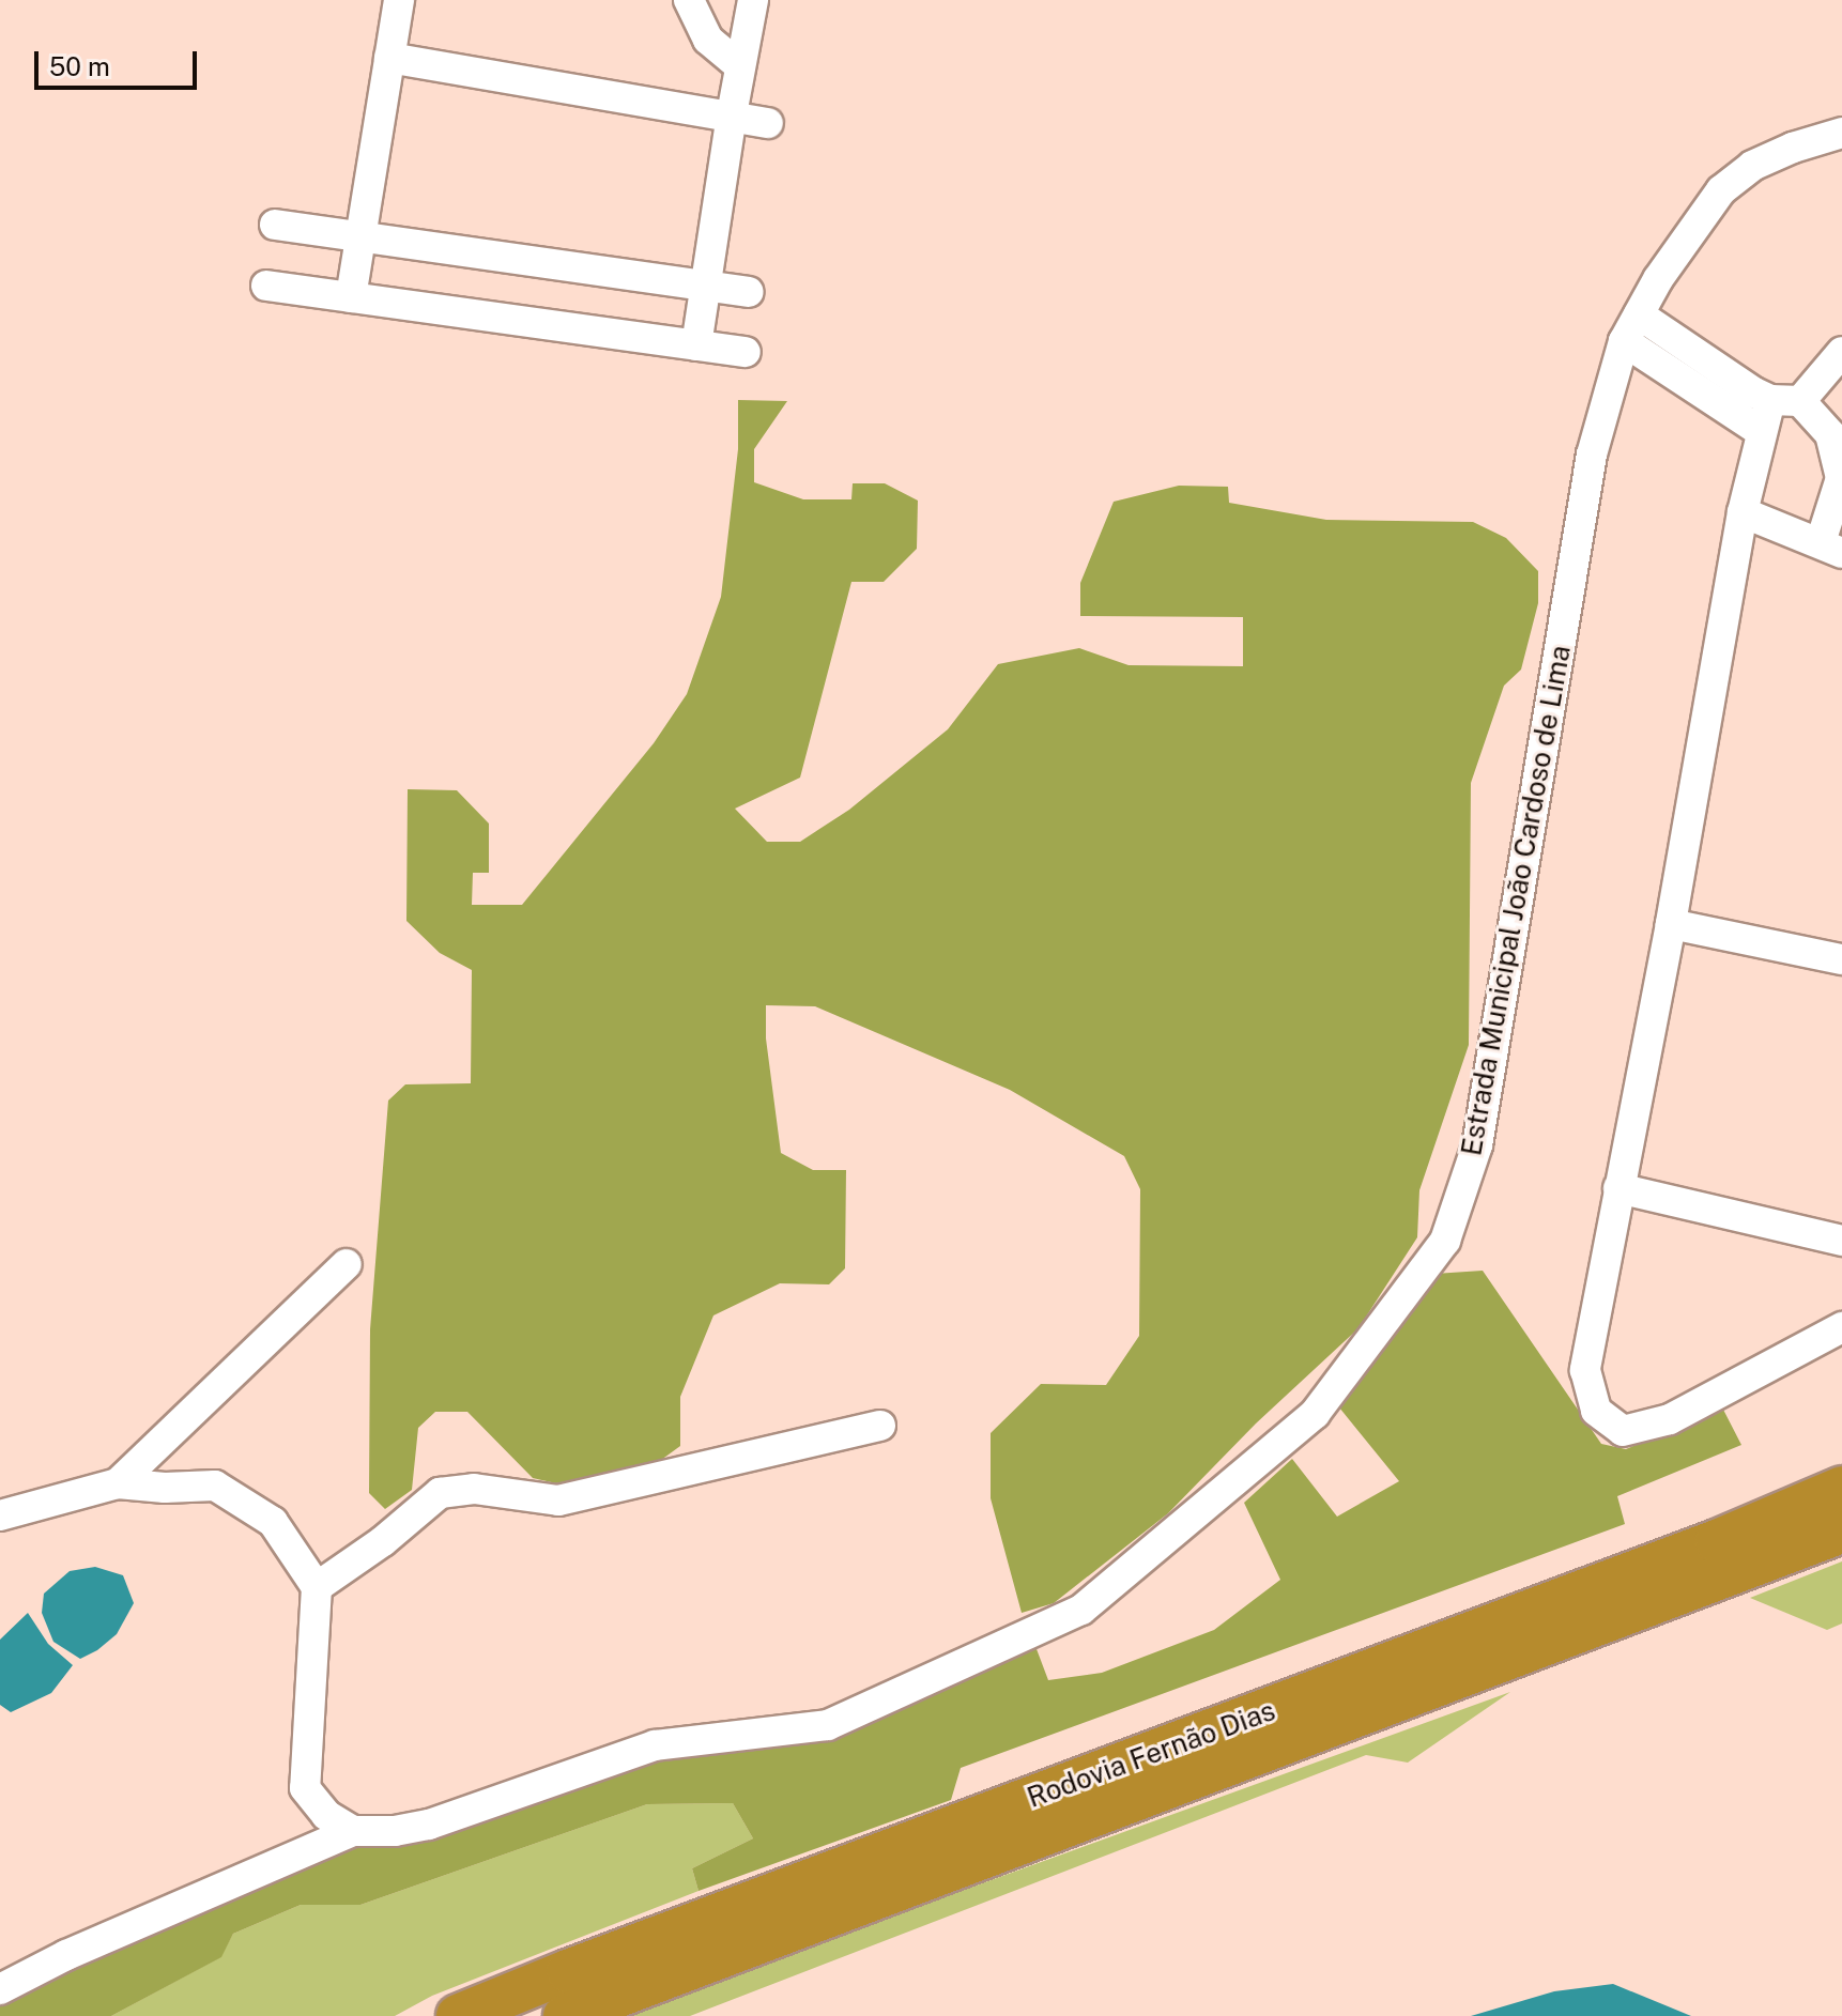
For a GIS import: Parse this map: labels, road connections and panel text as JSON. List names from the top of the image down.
{
  "streets": {
    "highway": ["Rodovia Fernão Dias"],
    "street": ["Estrada Municipal João Cardoso de Lima"]
  },
  "scale_bar": "50 m"
}
